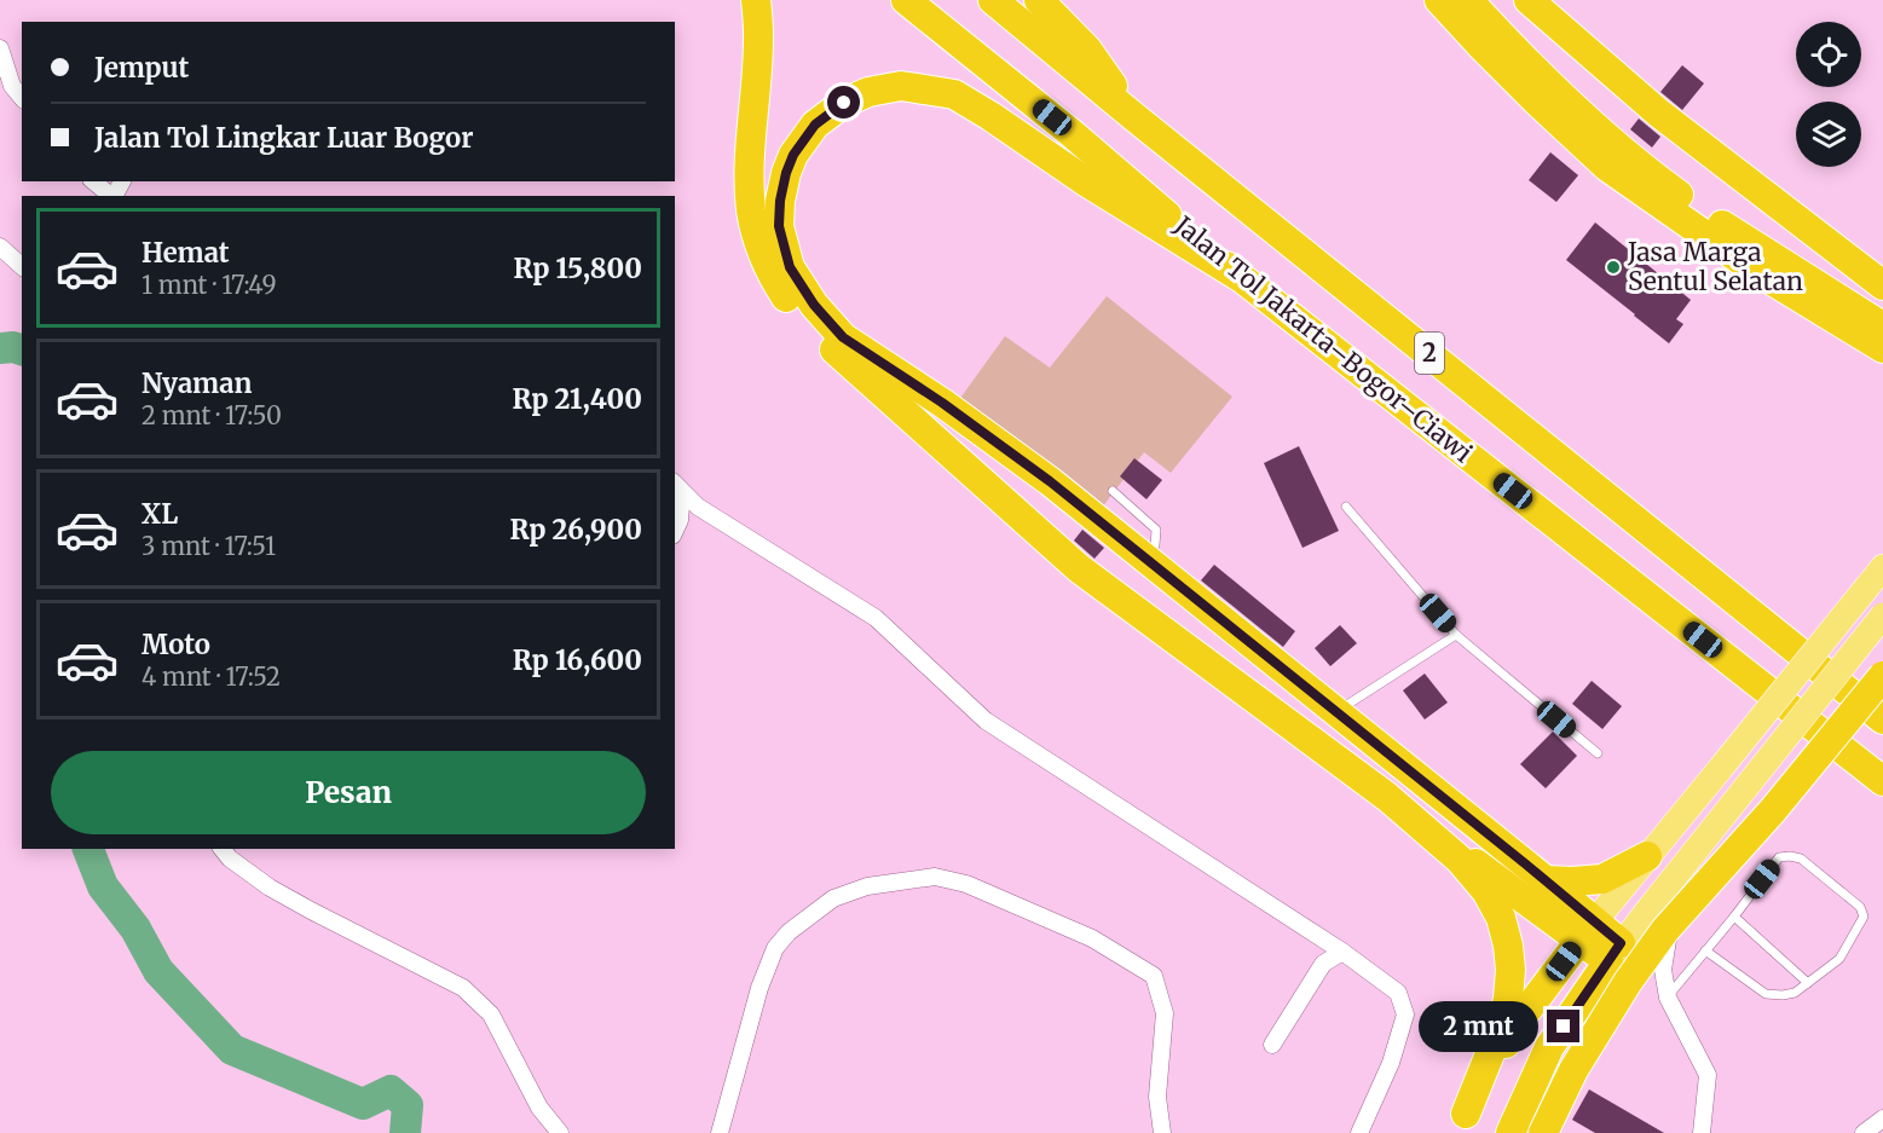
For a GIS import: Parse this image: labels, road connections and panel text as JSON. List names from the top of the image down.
{
  "streets": {
    "highway": ["Jalan Tol Jakarta–Bogor–Ciawi", "2"]
  },
  "places": ["Jasa Marga Sentul Selatan"],
  "page": {
    "banner": ["Jemput", "Jalan Tol Lingkar Luar Bogor"],
    "list": [
      {
        "name": "Hemat",
        "note": "1 mnt · 17:49",
        "value": "Rp 15,800"
      },
      {
        "name": "Nyaman",
        "note": "2 mnt · 17:50",
        "value": "Rp 21,400"
      },
      {
        "name": "XL",
        "note": "3 mnt · 17:51",
        "value": "Rp 26,900"
      },
      {
        "name": "Moto",
        "note": "4 mnt · 17:52",
        "value": "Rp 16,600"
      }
    ],
    "buttons": "Pesan",
    "bubble": "2 mnt"
  }
}
